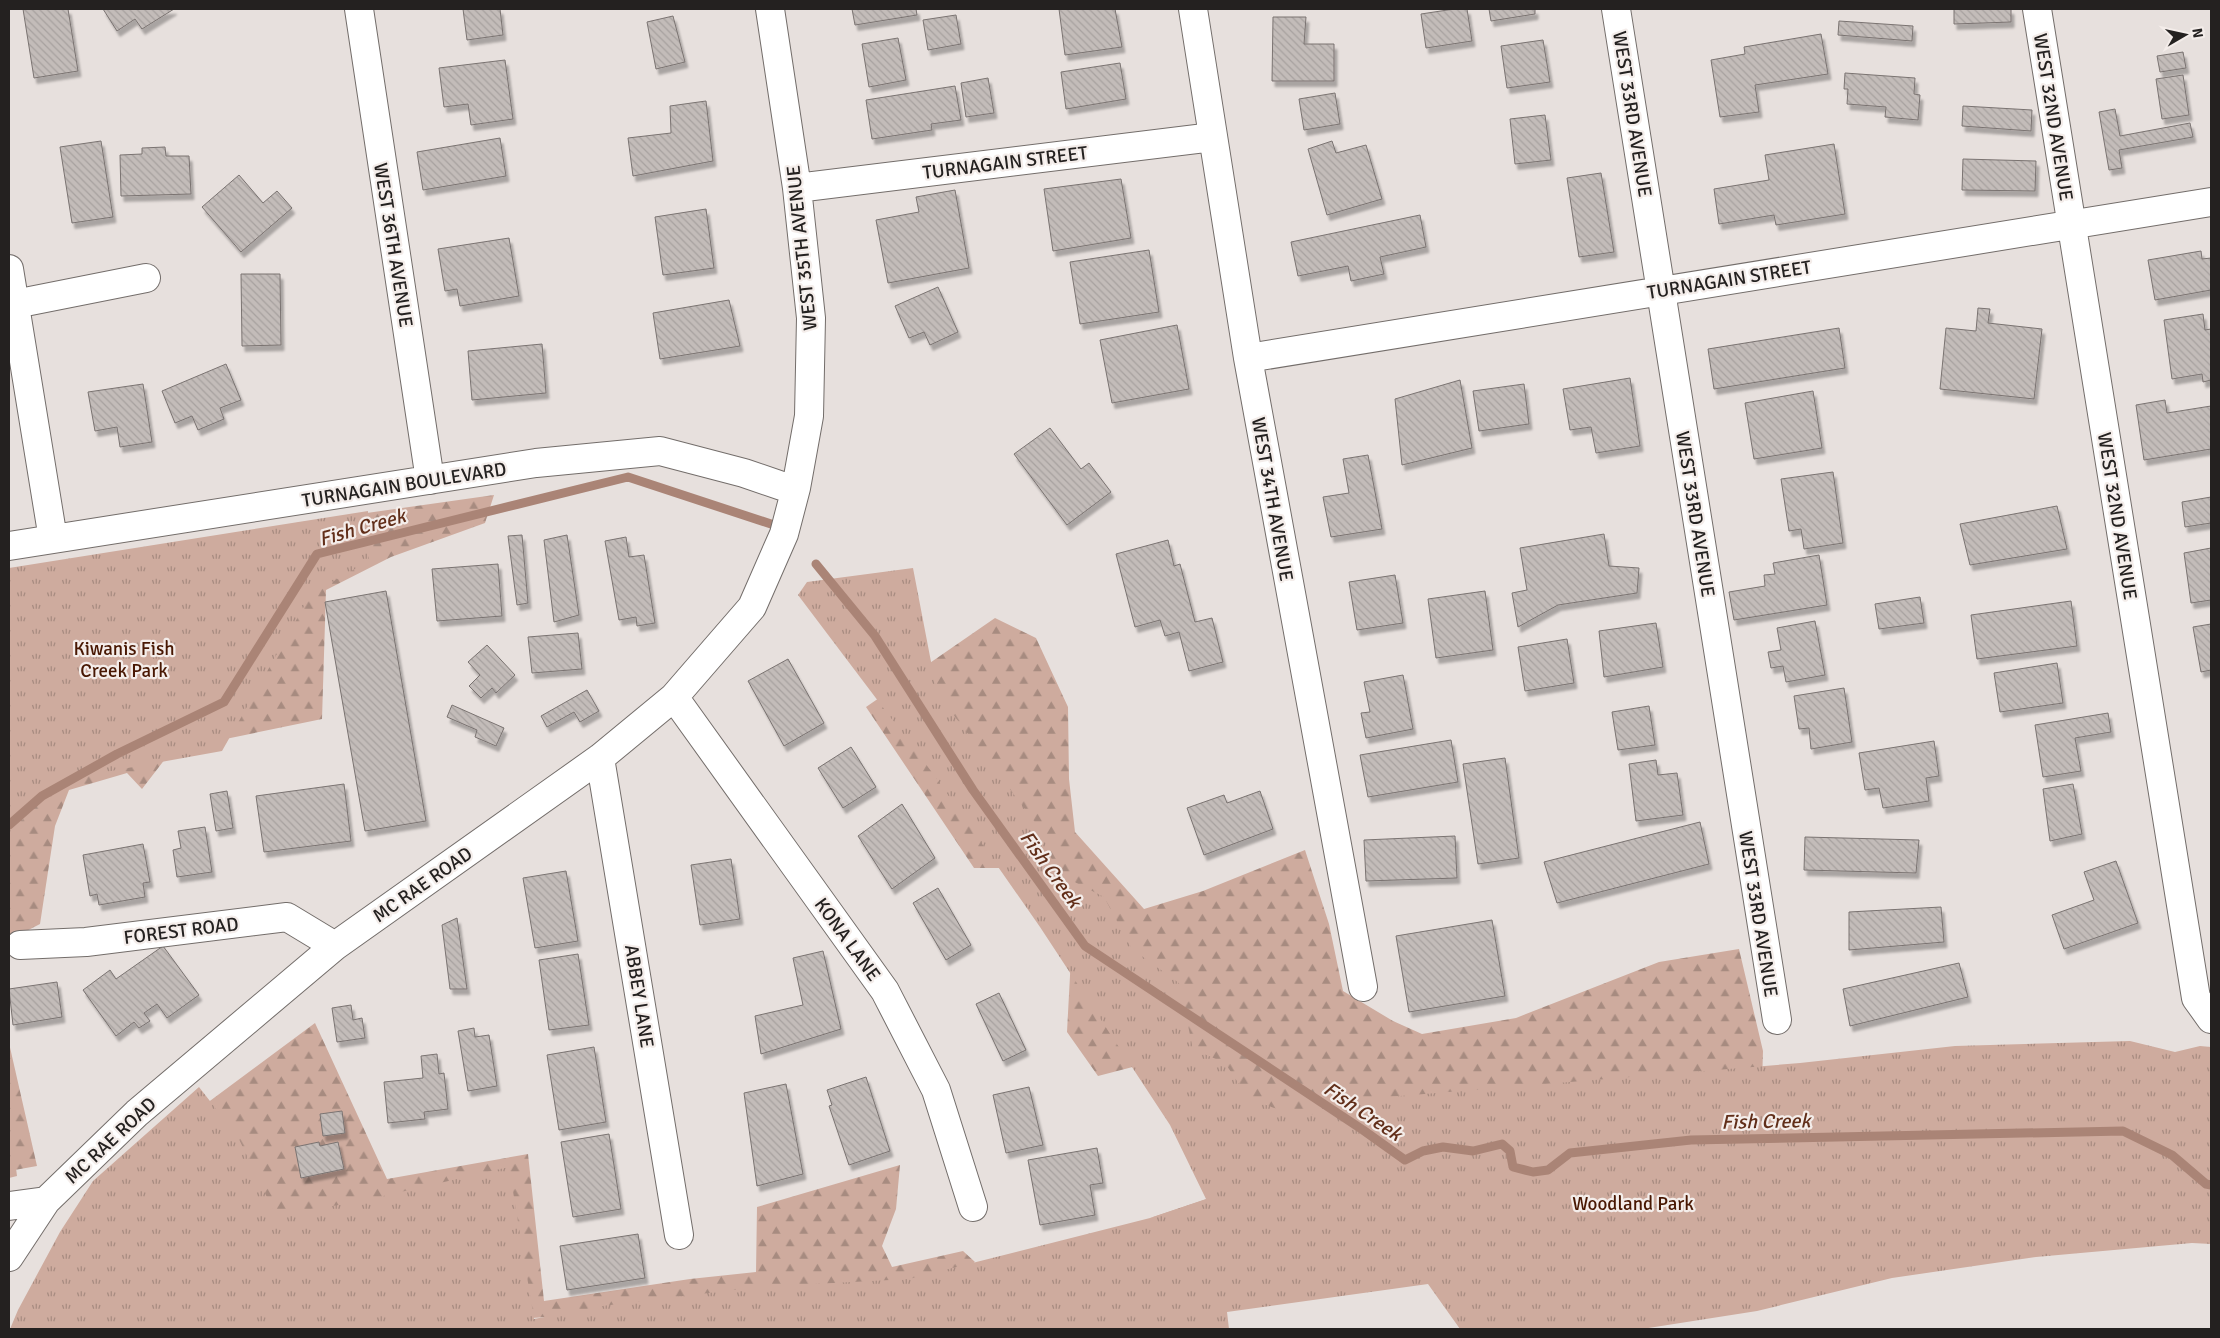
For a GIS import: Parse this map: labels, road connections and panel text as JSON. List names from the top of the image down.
{
  "streets": {
    "street": [
      "WEST 33RD AVENUE",
      "WEST 32ND AVENUE",
      "TURNAGAIN STREET",
      "WEST 36TH AVENUE",
      "WEST 35TH AVENUE",
      "TURNAGAIN BOULEVARD",
      "WEST 34TH AVENUE",
      "MC RAE ROAD",
      "FOREST ROAD",
      "KONA LANE",
      "ABBEY LANE"
    ]
  },
  "crossings": [
    ["WEST 33RD AVENUE", "TURNAGAIN STREET"],
    ["WEST 32ND AVENUE", "TURNAGAIN STREET"],
    ["TURNAGAIN STREET", "WEST 35TH AVENUE"],
    ["TURNAGAIN STREET", "WEST 34TH AVENUE"],
    ["WEST 36TH AVENUE", "TURNAGAIN BOULEVARD"],
    ["WEST 35TH AVENUE", "TURNAGAIN BOULEVARD"],
    ["WEST 35TH AVENUE", "MC RAE ROAD"],
    ["TURNAGAIN BOULEVARD", "MC RAE ROAD"],
    ["MC RAE ROAD", "FOREST ROAD"],
    ["MC RAE ROAD", "KONA LANE"],
    ["MC RAE ROAD", "ABBEY LANE"]
  ],
  "water": ["Fish Creek"],
  "parks": ["Kiwanis Fish Creek Park", "Woodland Park"],
  "north": "right"
}
